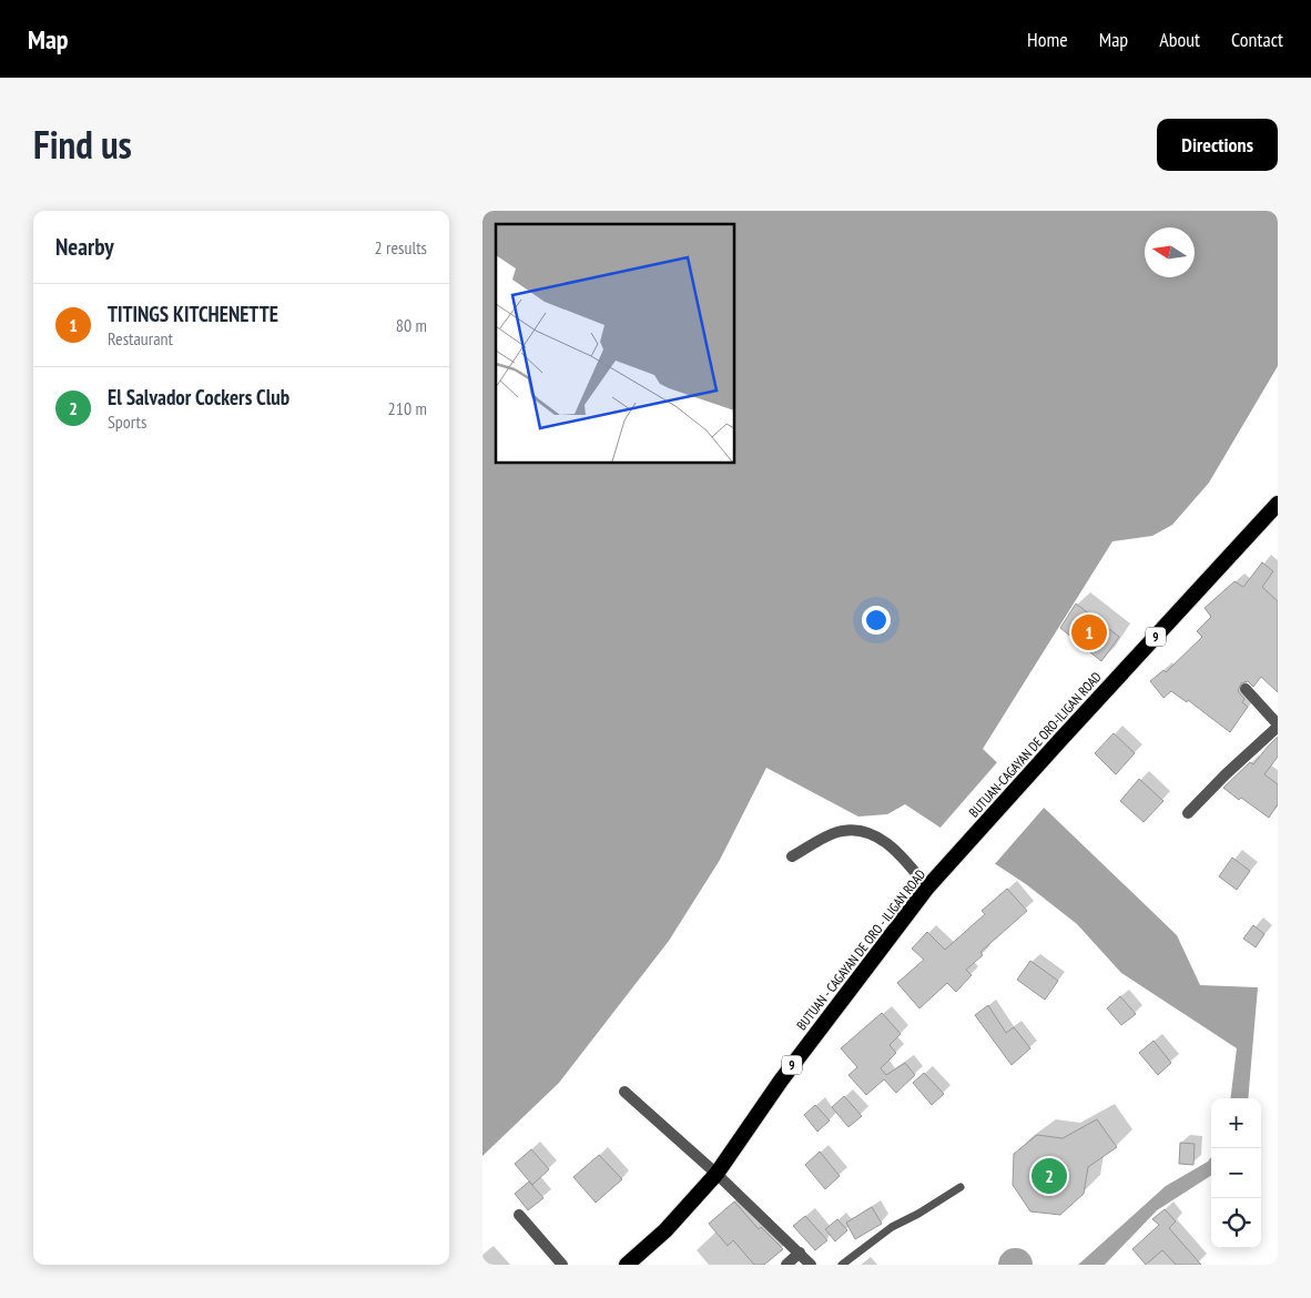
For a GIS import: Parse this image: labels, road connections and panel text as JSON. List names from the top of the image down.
{
  "streets": {
    "highway": ["9", "BUTUAN-CAGAYAN DE ORO-ILIGAN ROAD", "BUTUAN - CAGAYAN DE ORO - ILIGAN ROAD"]
  },
  "crossings": [
    ["BUTUAN-CAGAYAN DE ORO-ILIGAN ROAD", "BUTUAN - CAGAYAN DE ORO - ILIGAN ROAD"]
  ],
  "north": "left",
  "page": {
    "header": "Map",
    "nav": [
      "Home",
      "Map",
      "About",
      "Contact"
    ],
    "title": "Find us",
    "buttons": "Directions",
    "heading": ["Nearby", "2 results"],
    "list": [
      {
        "mark": "1",
        "name": "TITINGS KITCHENETTE",
        "note": "Restaurant",
        "value": "80 m"
      },
      {
        "mark": "2",
        "name": "El Salvador Cockers Club",
        "note": "Sports",
        "value": "210 m"
      }
    ],
    "pins": ["1", "2"],
    "map_buttons": ["+", "−"]
  }
}
